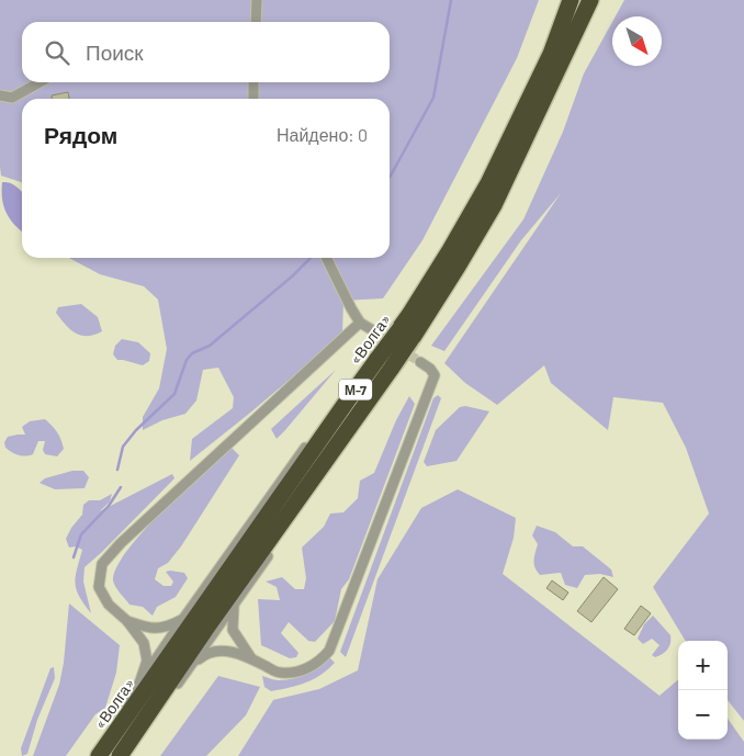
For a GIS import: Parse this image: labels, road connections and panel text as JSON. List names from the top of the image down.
{
  "streets": {
    "highway": ["«Волга»", "М-7"]
  },
  "north": "bottom right",
  "page": {
    "search": "Поиск",
    "heading": ["Рядом", "Найдено: 0"],
    "map_buttons": ["+", "−"]
  }
}
